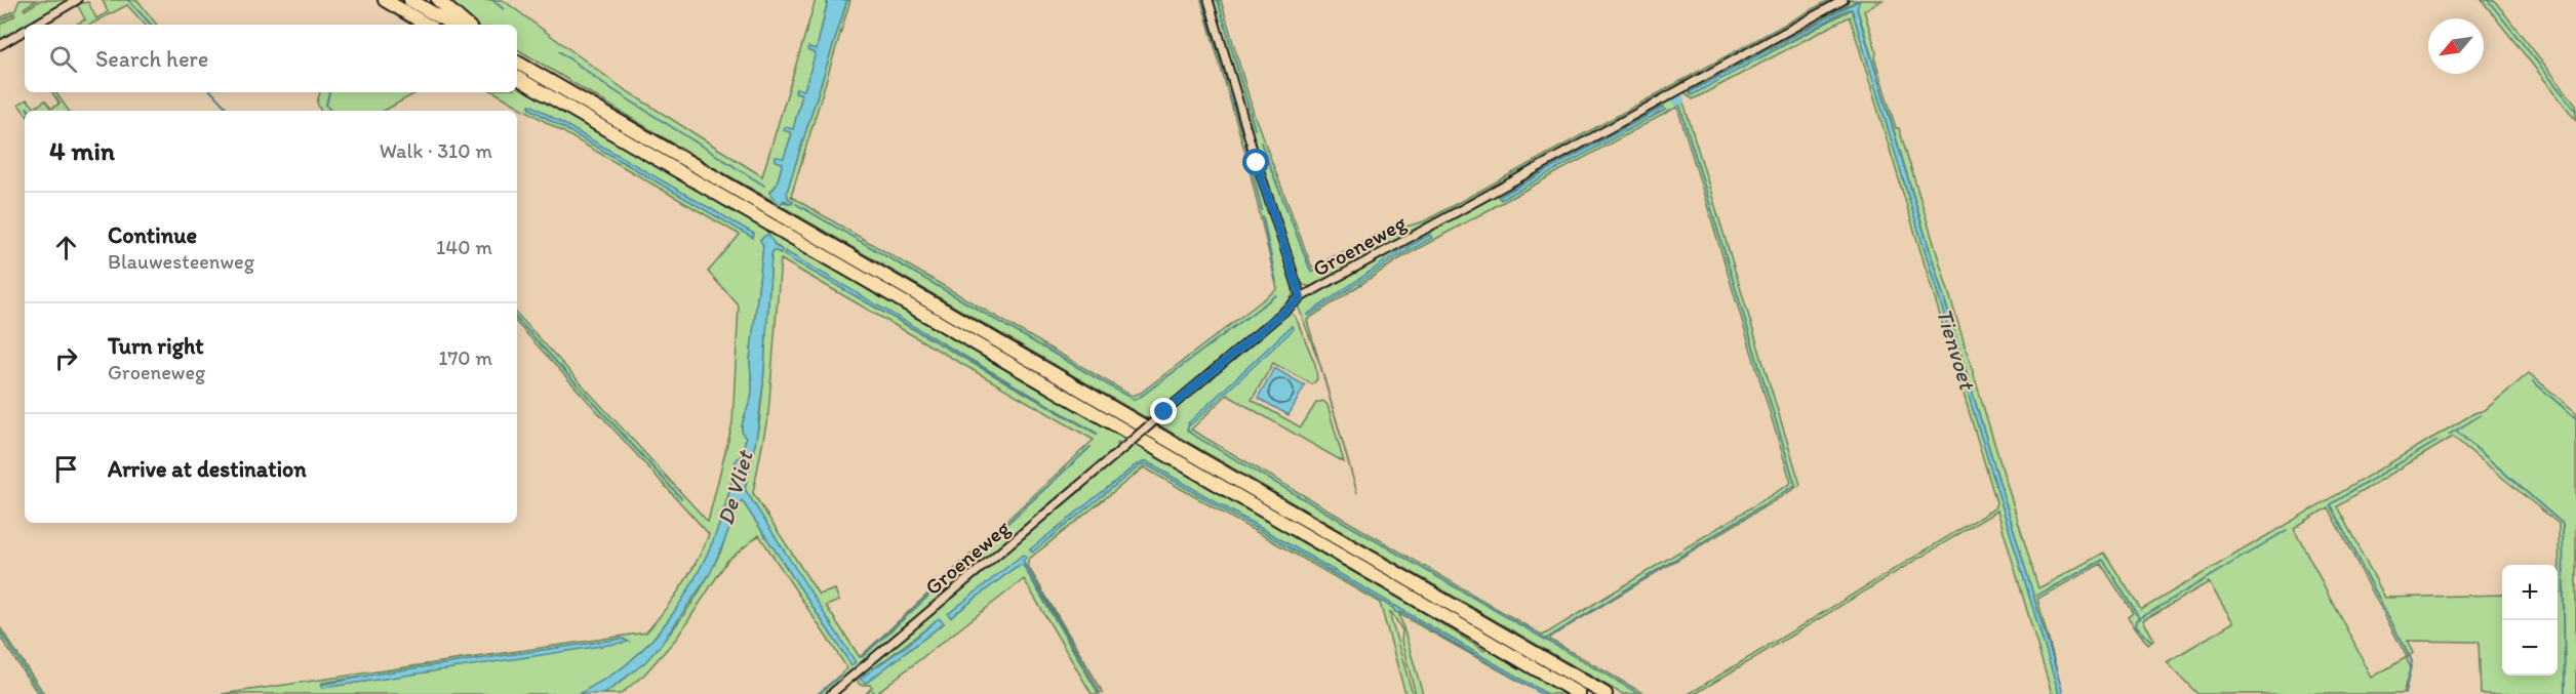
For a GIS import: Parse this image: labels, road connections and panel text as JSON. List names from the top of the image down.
{
  "streets": {
    "street": ["Groeneweg"]
  },
  "water": ["Tienvoet", "De Vliet"],
  "north": "bottom left",
  "page": {
    "search": "Search here",
    "heading": ["4 min", "Walk · 310 m"],
    "list": [
      ["Continue", "Blauwesteenweg", "140 m"],
      ["Turn right", "Groeneweg", "170 m"],
      "Arrive at destination"
    ],
    "map_buttons": ["+", "−"]
  }
}
